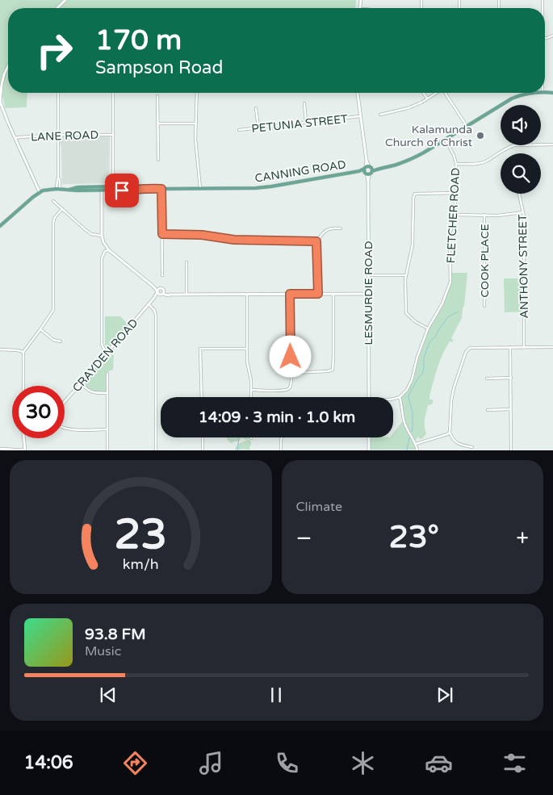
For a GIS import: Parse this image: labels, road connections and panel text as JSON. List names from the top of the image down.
{
  "streets": {
    "main road": ["CANNING ROAD"],
    "street": [
      "PETUNIA STREET",
      "LANE ROAD",
      "FLETCHER ROAD",
      "COOK PLACE",
      "ANTHONY STREET",
      "LESMURDIE ROAD",
      "CRAYDEN ROAD"
    ]
  },
  "crossings": [
    ["PETUNIA STREET", "LESMURDIE ROAD"],
    ["CANNING ROAD", "LESMURDIE ROAD"]
  ],
  "places": ["Kalamunda Church of Christ"],
  "page": {
    "turn": ["170 m", "Sampson Road"],
    "limit": "30",
    "trip": "14:09 · 3 min · 1.0 km",
    "tile": "Climate",
    "heat": ["−", "23°", "+"],
    "song": ["93.8 FM", "Music"],
    "tabs": "14:06",
    "gauge": ["23", "km/h"]
  }
}
